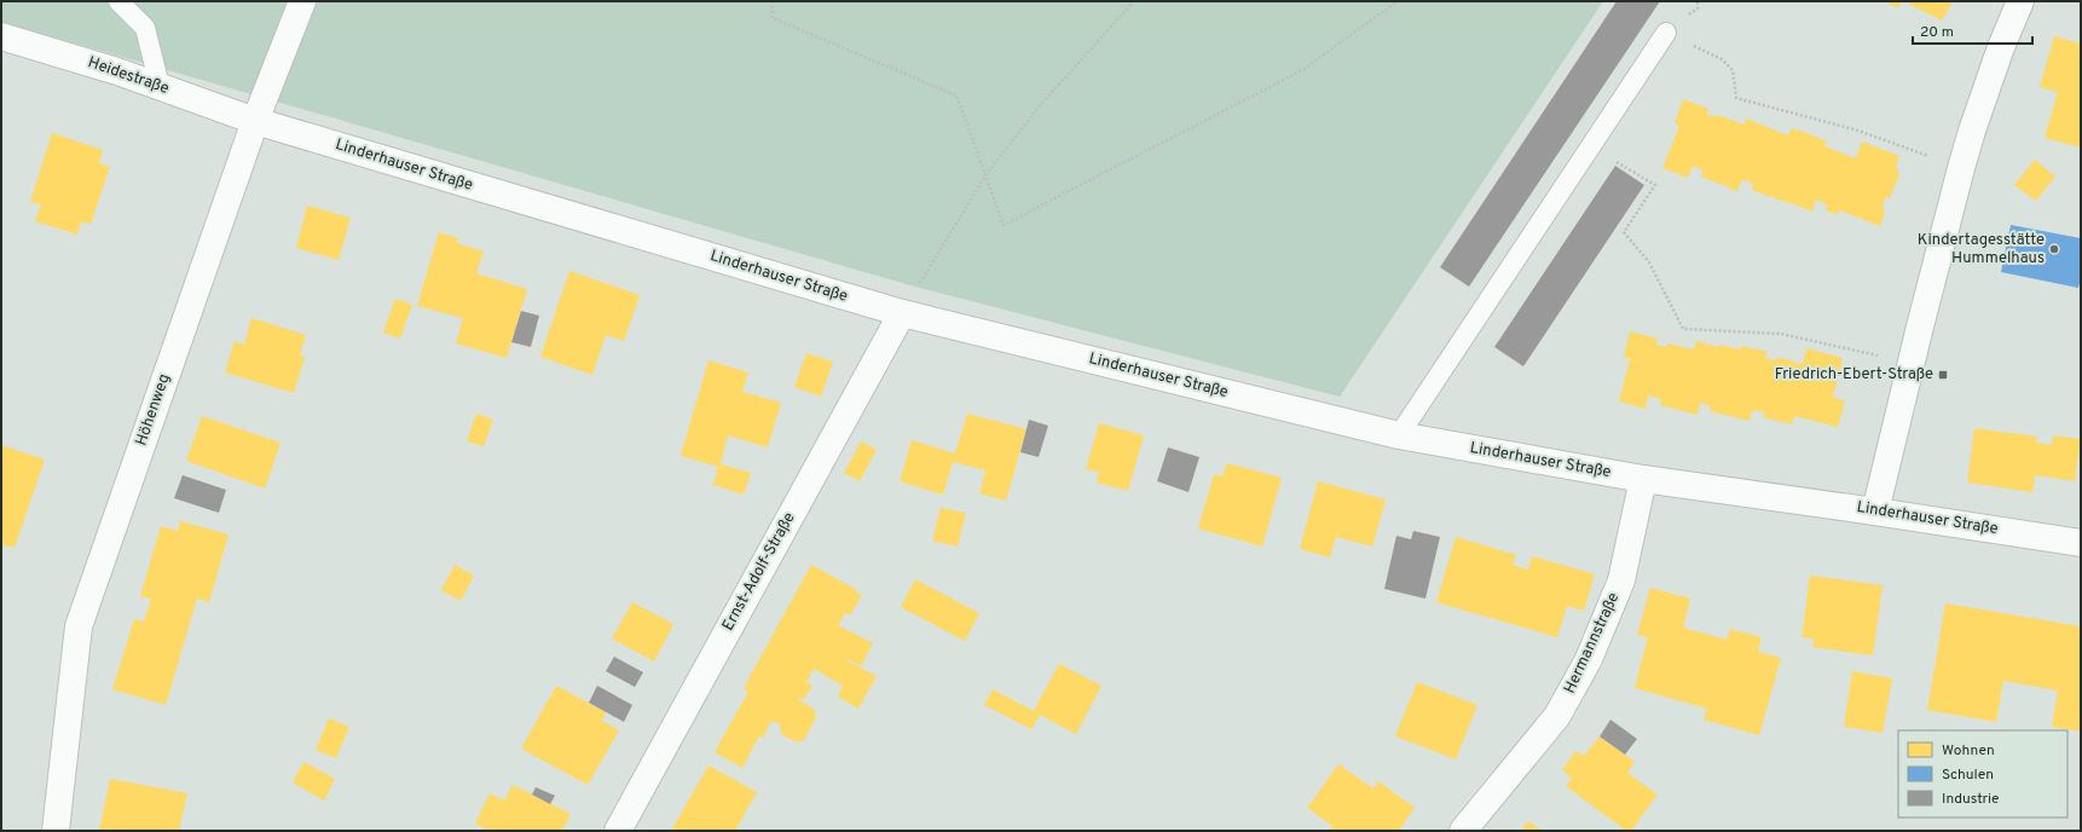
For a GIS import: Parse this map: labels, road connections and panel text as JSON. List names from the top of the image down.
{
  "streets": {
    "street": [
      "Heidestraße",
      "Linderhauser Straße",
      "Höhenweg",
      "Ernst-Adolf-Straße",
      "Hermannstraße"
    ]
  },
  "crossings": [
    ["Heidestraße", "Linderhauser Straße"],
    ["Heidestraße", "Höhenweg"],
    ["Linderhauser Straße", "Höhenweg"],
    ["Linderhauser Straße", "Ernst-Adolf-Straße"],
    ["Linderhauser Straße", "Hermannstraße"]
  ],
  "places": {
    "other": ["Kindertagesstätte Hummelhaus"],
    "transit": ["Friedrich-Ebert-Straße"]
  },
  "legend": ["Wohnen", "Schulen", "Industrie"],
  "scale_bar": "20 m"
}
